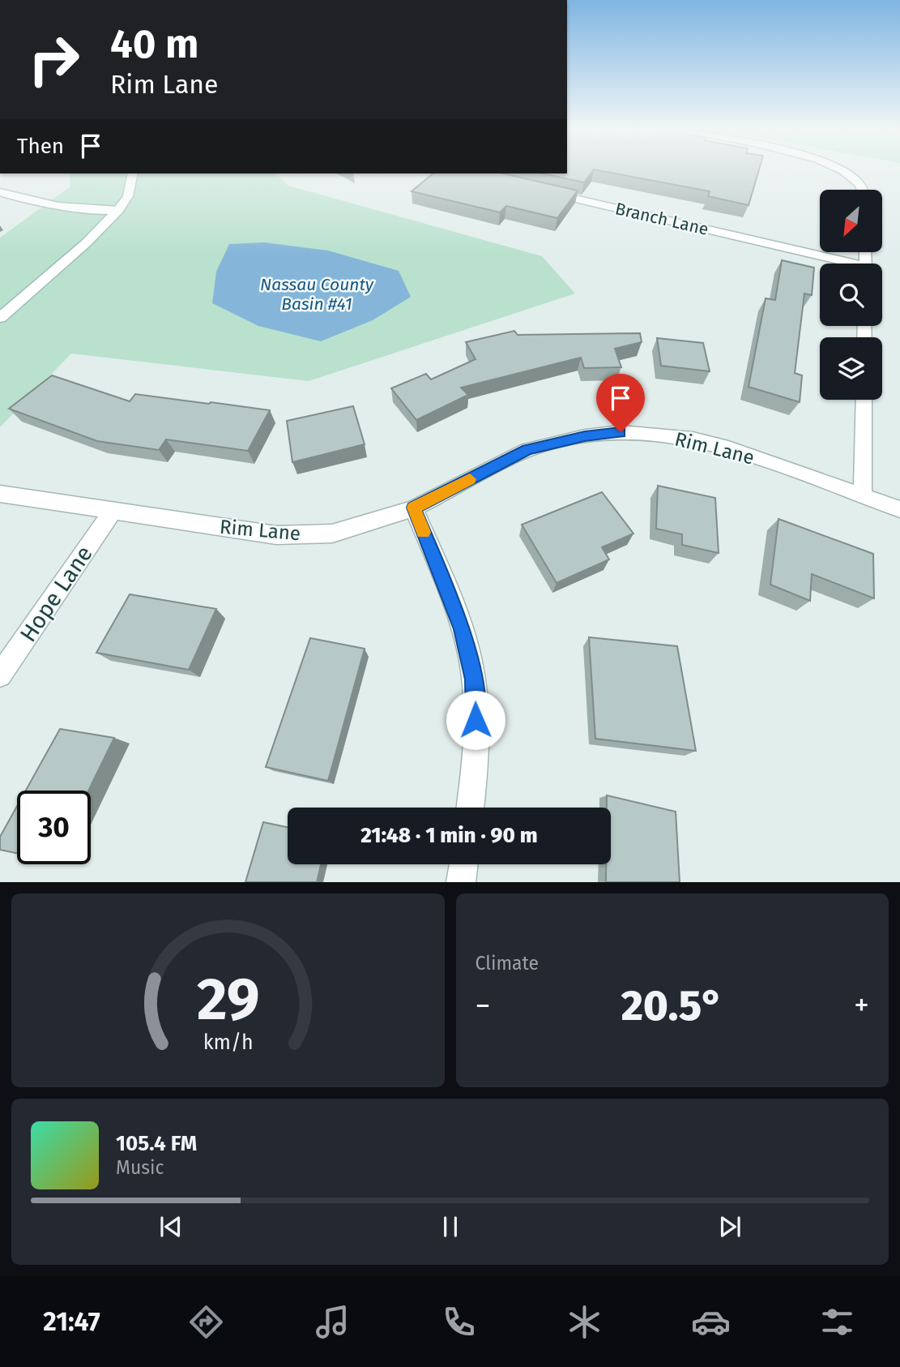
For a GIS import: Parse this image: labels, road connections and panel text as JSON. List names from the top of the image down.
{
  "streets": {
    "street": ["Branch Lane", "Rim Lane", "Hope Lane"]
  },
  "crossings": [
    ["Rim Lane", "Hope Lane"]
  ],
  "water": ["Nassau County Basin #41"],
  "north": "bottom left",
  "page": {
    "turn": ["40 m", "Rim Lane"],
    "then": "Then",
    "limit": "30",
    "trip": "21:48 · 1 min · 90 m",
    "tile": "Climate",
    "heat": ["−", "20.5°", "+"],
    "song": ["105.4 FM", "Music"],
    "tabs": "21:47",
    "gauge": ["29", "km/h"]
  }
}
